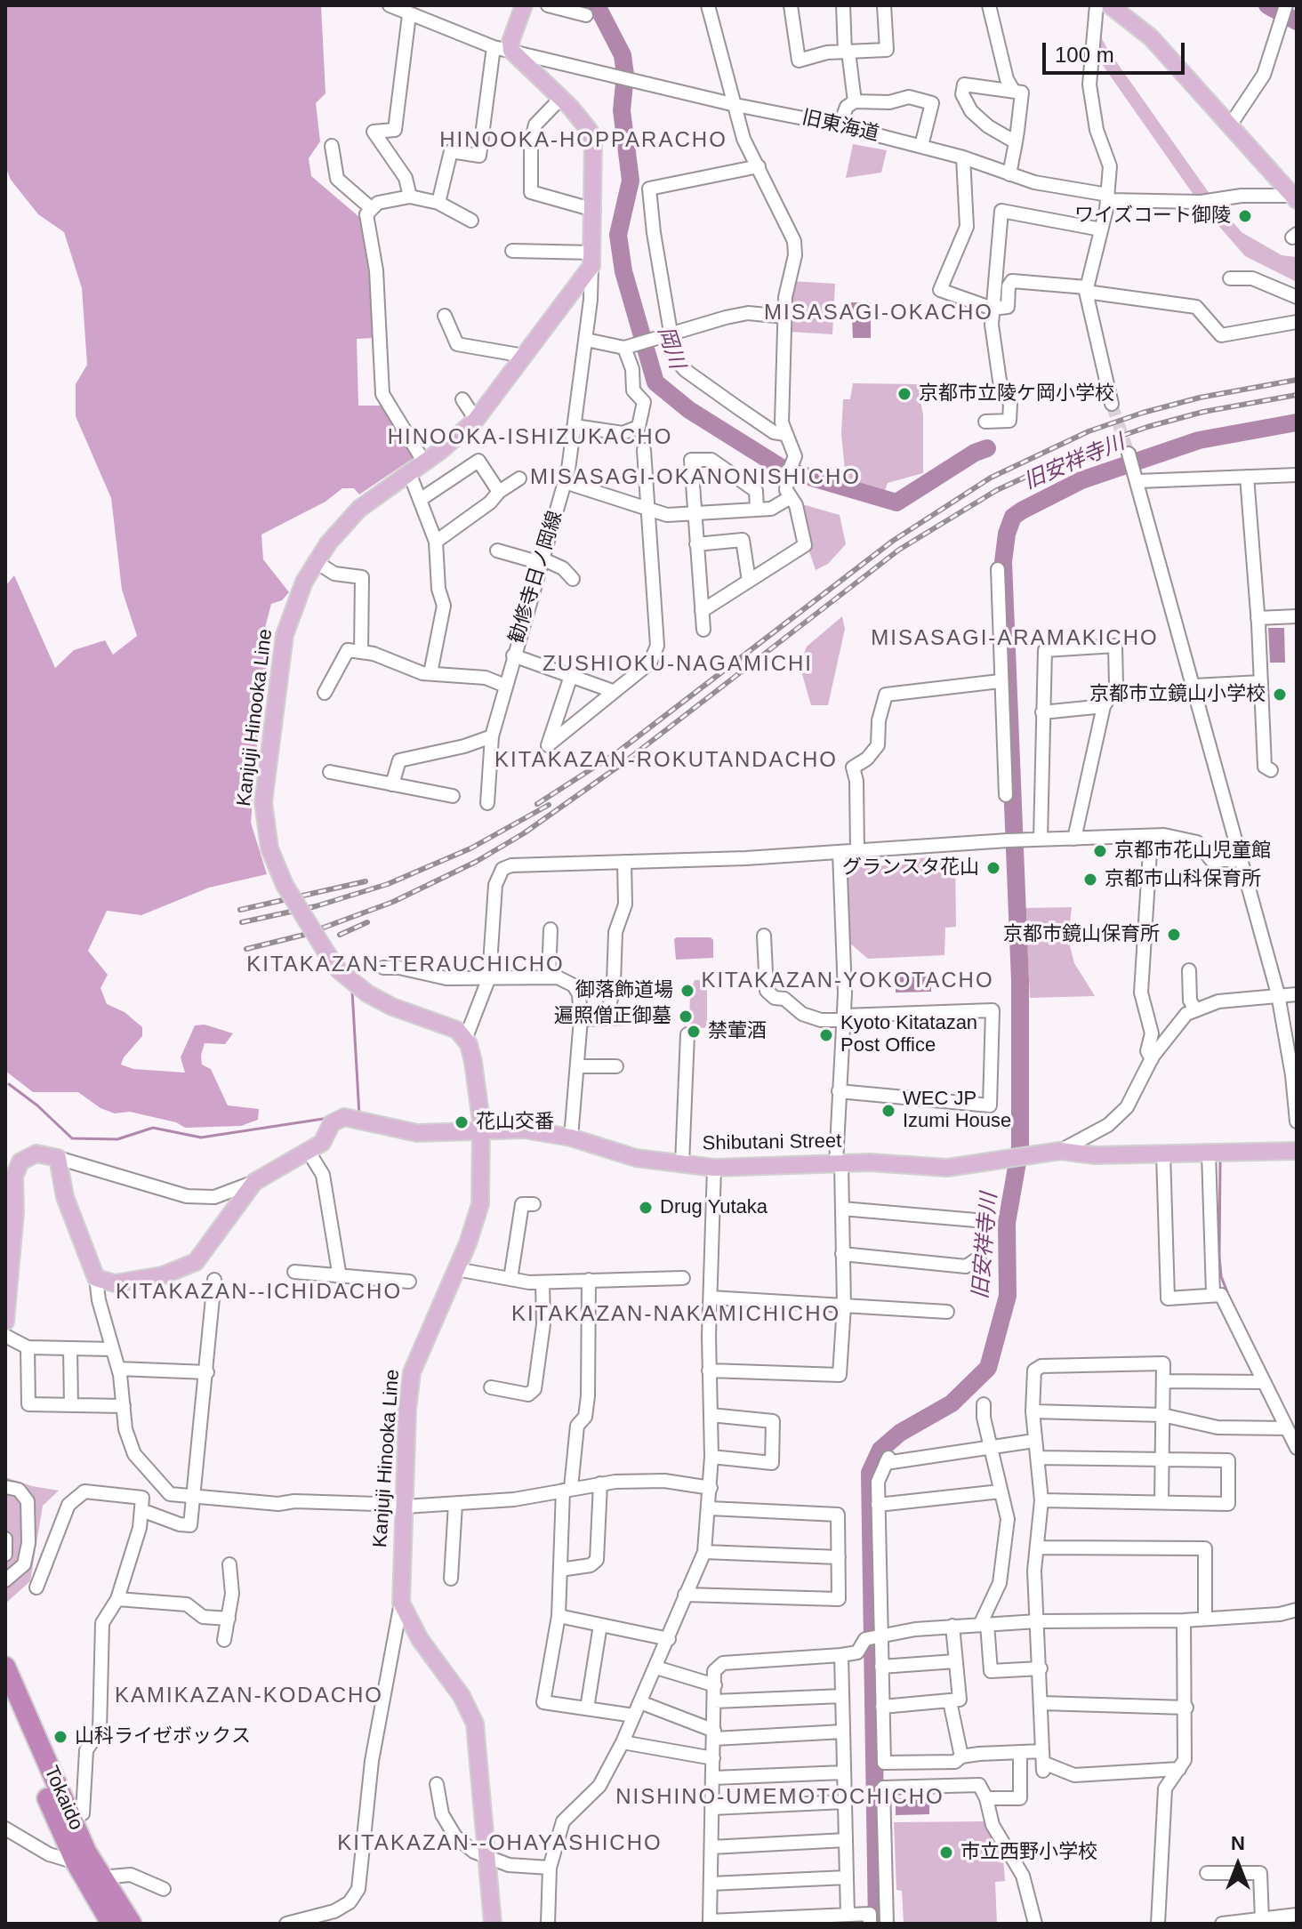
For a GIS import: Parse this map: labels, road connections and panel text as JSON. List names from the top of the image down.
{
  "streets": {
    "highway": ["Tokaido"],
    "main road": ["Kanjuji Hinooka Line", "Shibutani Street"],
    "street": ["旧東海道", "勧修寺日ノ岡線"]
  },
  "crossings": [
    ["勧修寺日ノ岡線", "Kanjuji Hinooka Line"],
    ["Kanjuji Hinooka Line", "Shibutani Street"]
  ],
  "districts": [
    "HINOOKA-HOPPARACHO",
    "MISASAGI-OKACHO",
    "HINOOKA-ISHIZUKACHO",
    "MISASAGI-OKANONISHICHO",
    "MISASAGI-ARAMAKICHO",
    "ZUSHIOKU-NAGAMICHI",
    "KITAKAZAN-ROKUTANDACHO",
    "KITAKAZAN-TERAUCHICHO",
    "KITAKAZAN-YOKOTACHO",
    "KITAKAZAN--ICHIDACHO",
    "KITAKAZAN-NAKAMICHICHO",
    "KAMIKAZAN-KODACHO",
    "NISHINO-UMEMOTOCHICHO",
    "KITAKAZAN--OHAYASHICHO"
  ],
  "water": ["岡川", "旧安祥寺川"],
  "places": [
    "ワイズコート御陵",
    "京都市立陵ケ岡小学校",
    "京都市立鏡山小学校",
    "京都市花山児童館",
    "グランスタ花山",
    "京都市山科保育所",
    "京都市鏡山保育所",
    "御落飾道場",
    "遍照僧正御墓",
    "禁葷酒",
    "Kyoto Kitatazan Post Office",
    "WEC JP Izumi House",
    "花山交番",
    "Drug Yutaka",
    "山科ライゼボックス",
    "市立西野小学校"
  ],
  "scale_bar": "100 m",
  "north": "top"
}
